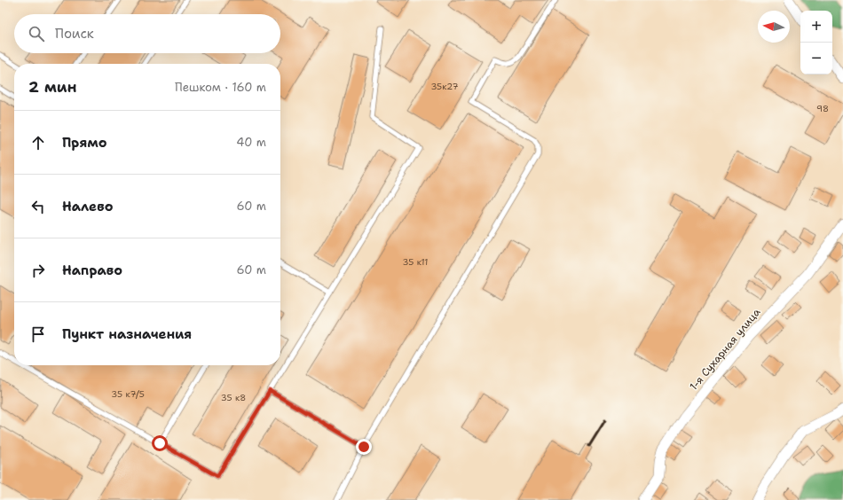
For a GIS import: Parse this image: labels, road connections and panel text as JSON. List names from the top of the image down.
{
  "streets": {
    "street": ["1-я Сухарная улица"]
  },
  "house_numbers": [
    "35к27",
    "98",
    "35 к11",
    "35 к7/5",
    "35 к8"
  ],
  "north": "left",
  "page": {
    "map_buttons": ["+", "−"],
    "search": "Поиск",
    "heading": ["2 мин", "Пешком · 160 m"],
    "list": [
      ["Прямо", "40 m"],
      ["Налево", "60 m"],
      ["Направо", "60 m"],
      "Пункт назначения"
    ]
  }
}
